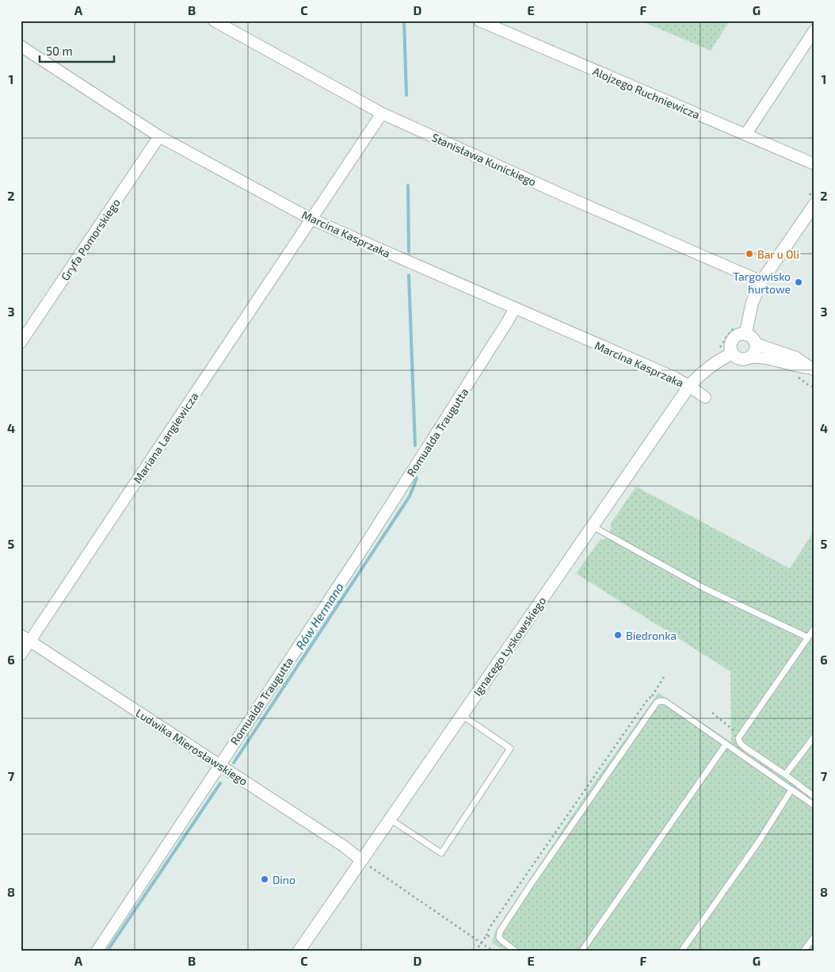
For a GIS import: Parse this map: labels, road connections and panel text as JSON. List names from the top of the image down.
{
  "streets": {
    "street": [
      "Alojzego Ruchniewicza",
      "Stanisława Kunickiego",
      "Marcina Kasprzaka",
      "Gryfa Pomorskiego",
      "Romualda Traugutta",
      "Mariana Langiewicza",
      "Ignacego Łyskowskiego",
      "Ludwika Mierosławskiego"
    ]
  },
  "crossings": [
    ["Stanisława Kunickiego", "Mariana Langiewicza"],
    ["Marcina Kasprzaka", "Gryfa Pomorskiego"],
    ["Marcina Kasprzaka", "Romualda Traugutta"],
    ["Marcina Kasprzaka", "Mariana Langiewicza"],
    ["Marcina Kasprzaka", "Ignacego Łyskowskiego"],
    ["Romualda Traugutta", "Ludwika Mierosławskiego"],
    ["Mariana Langiewicza", "Ludwika Mierosławskiego"],
    ["Ignacego Łyskowskiego", "Ludwika Mierosławskiego"]
  ],
  "water": ["Rów Hermana"],
  "places": [
    "Bar u Oli",
    "Targowisko hurtowe",
    "Biedronka",
    "Dino"
  ],
  "scale_bar": "50 m",
  "grid": {
    "columns": [
      "A",
      "B",
      "C",
      "D",
      "E",
      "F",
      "G"
    ],
    "rows": [
      "1",
      "2",
      "3",
      "4",
      "5",
      "6",
      "7",
      "8"
    ]
  }
}
